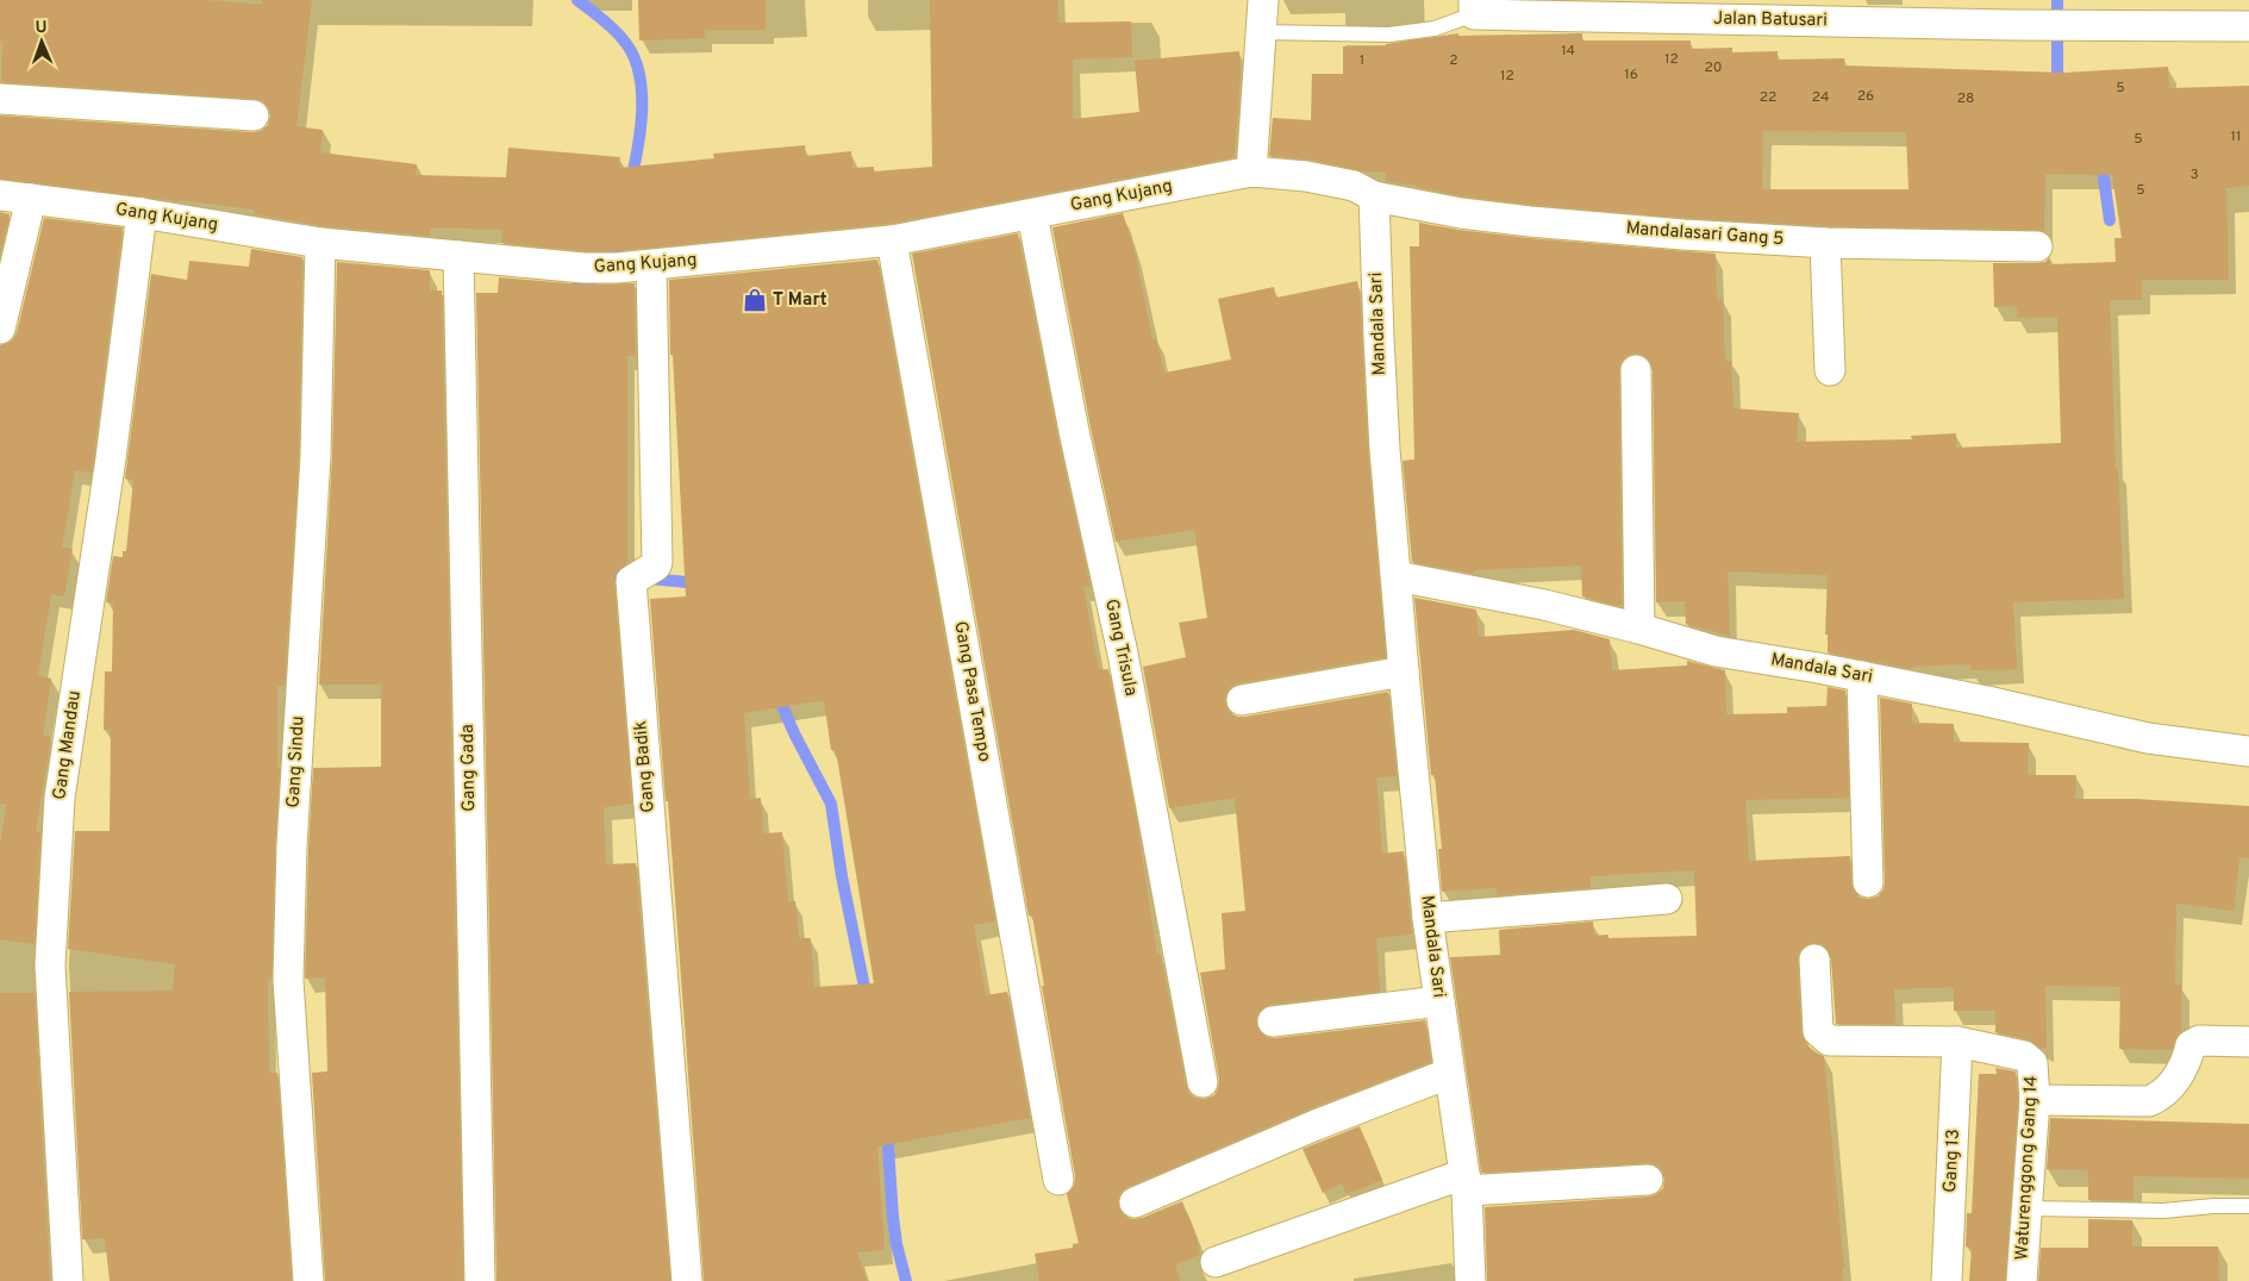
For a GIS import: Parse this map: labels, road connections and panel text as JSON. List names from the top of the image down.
{
  "streets": {
    "street": [
      "Jalan Batusari",
      "Gang Kujang",
      "Mandalasari Gang 5",
      "Mandala Sari",
      "Gang Trisula",
      "Gang Pasa Tempo",
      "Gang Mandau",
      "Gang Sindu",
      "Gang Badik",
      "Gang Gada",
      "Gang 13",
      "Waturenggong Gang 14"
    ]
  },
  "crossings": [
    ["Gang Kujang", "Gang Trisula"],
    ["Gang Kujang", "Gang Pasa Tempo"],
    ["Gang Kujang", "Gang Mandau"],
    ["Gang Kujang", "Gang Sindu"],
    ["Gang Kujang", "Gang Badik"],
    ["Gang Kujang", "Gang Gada"],
    ["Mandalasari Gang 5", "Mandala Sari"],
    ["Gang 13", "Waturenggong Gang 14"]
  ],
  "places": {
    "shop": ["T Mart"]
  },
  "house_numbers": [
    "14",
    "12",
    "1",
    "2",
    "20",
    "16",
    "12",
    "5",
    "26",
    "22",
    "24",
    "28",
    "11",
    "5",
    "3",
    "5"
  ],
  "north": "top"
}
